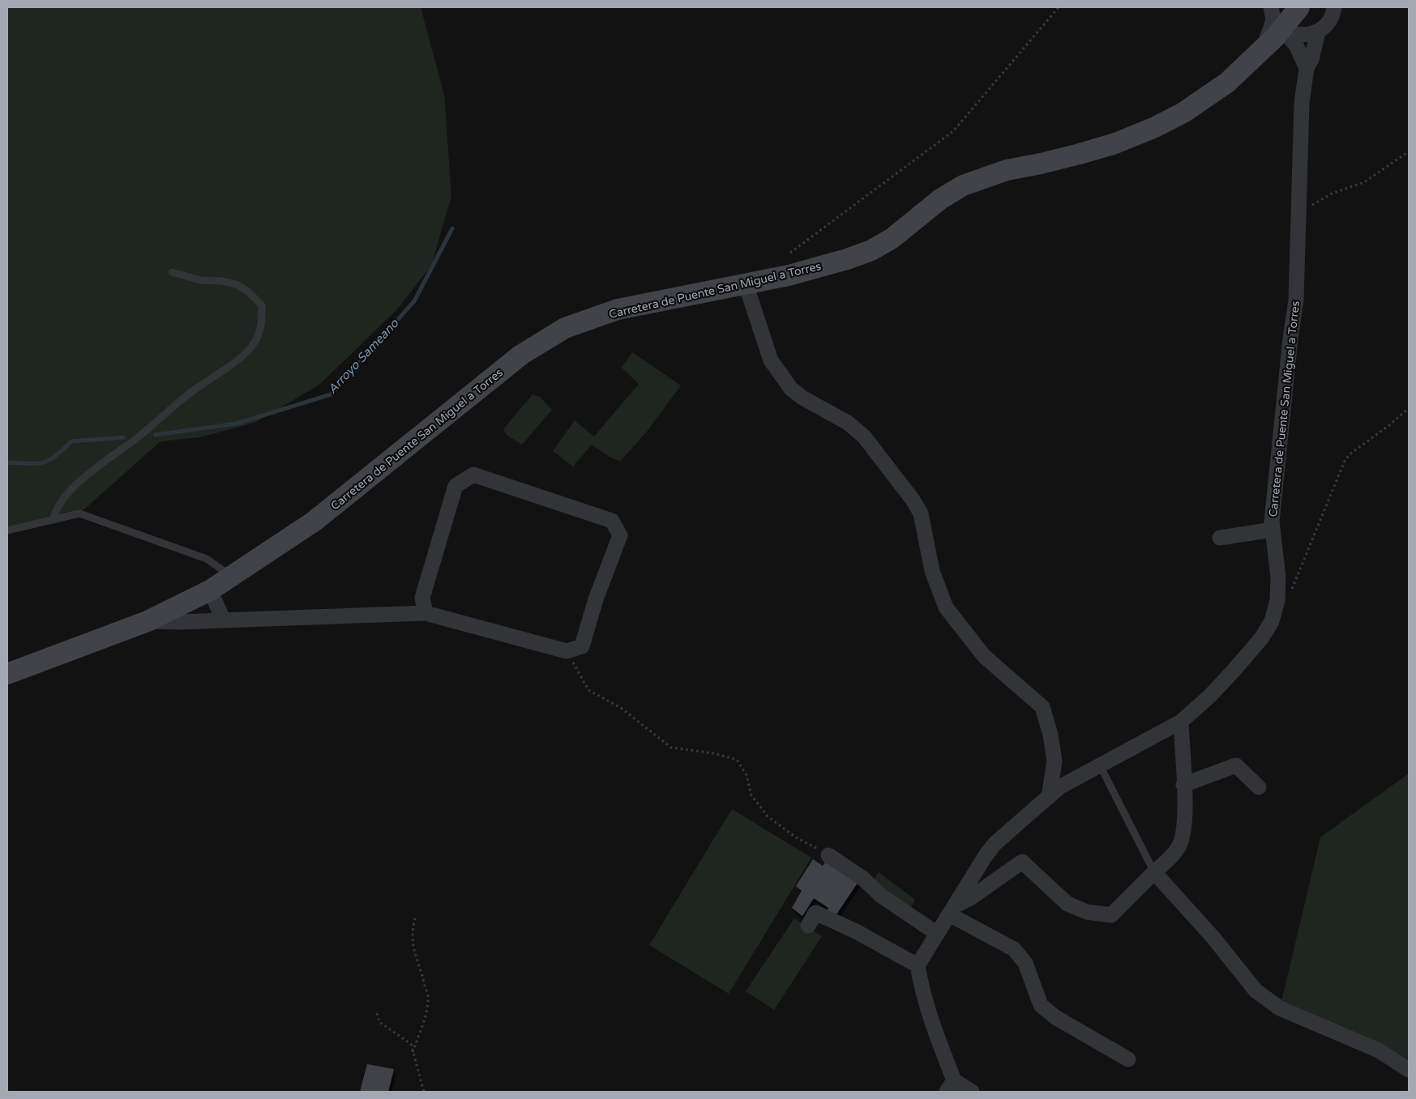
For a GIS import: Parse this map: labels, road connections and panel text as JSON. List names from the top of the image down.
{
  "streets": {
    "street": ["Carretera de Puente San Miguel a Torres"]
  },
  "water": ["Arroyo Sameano"]
}
